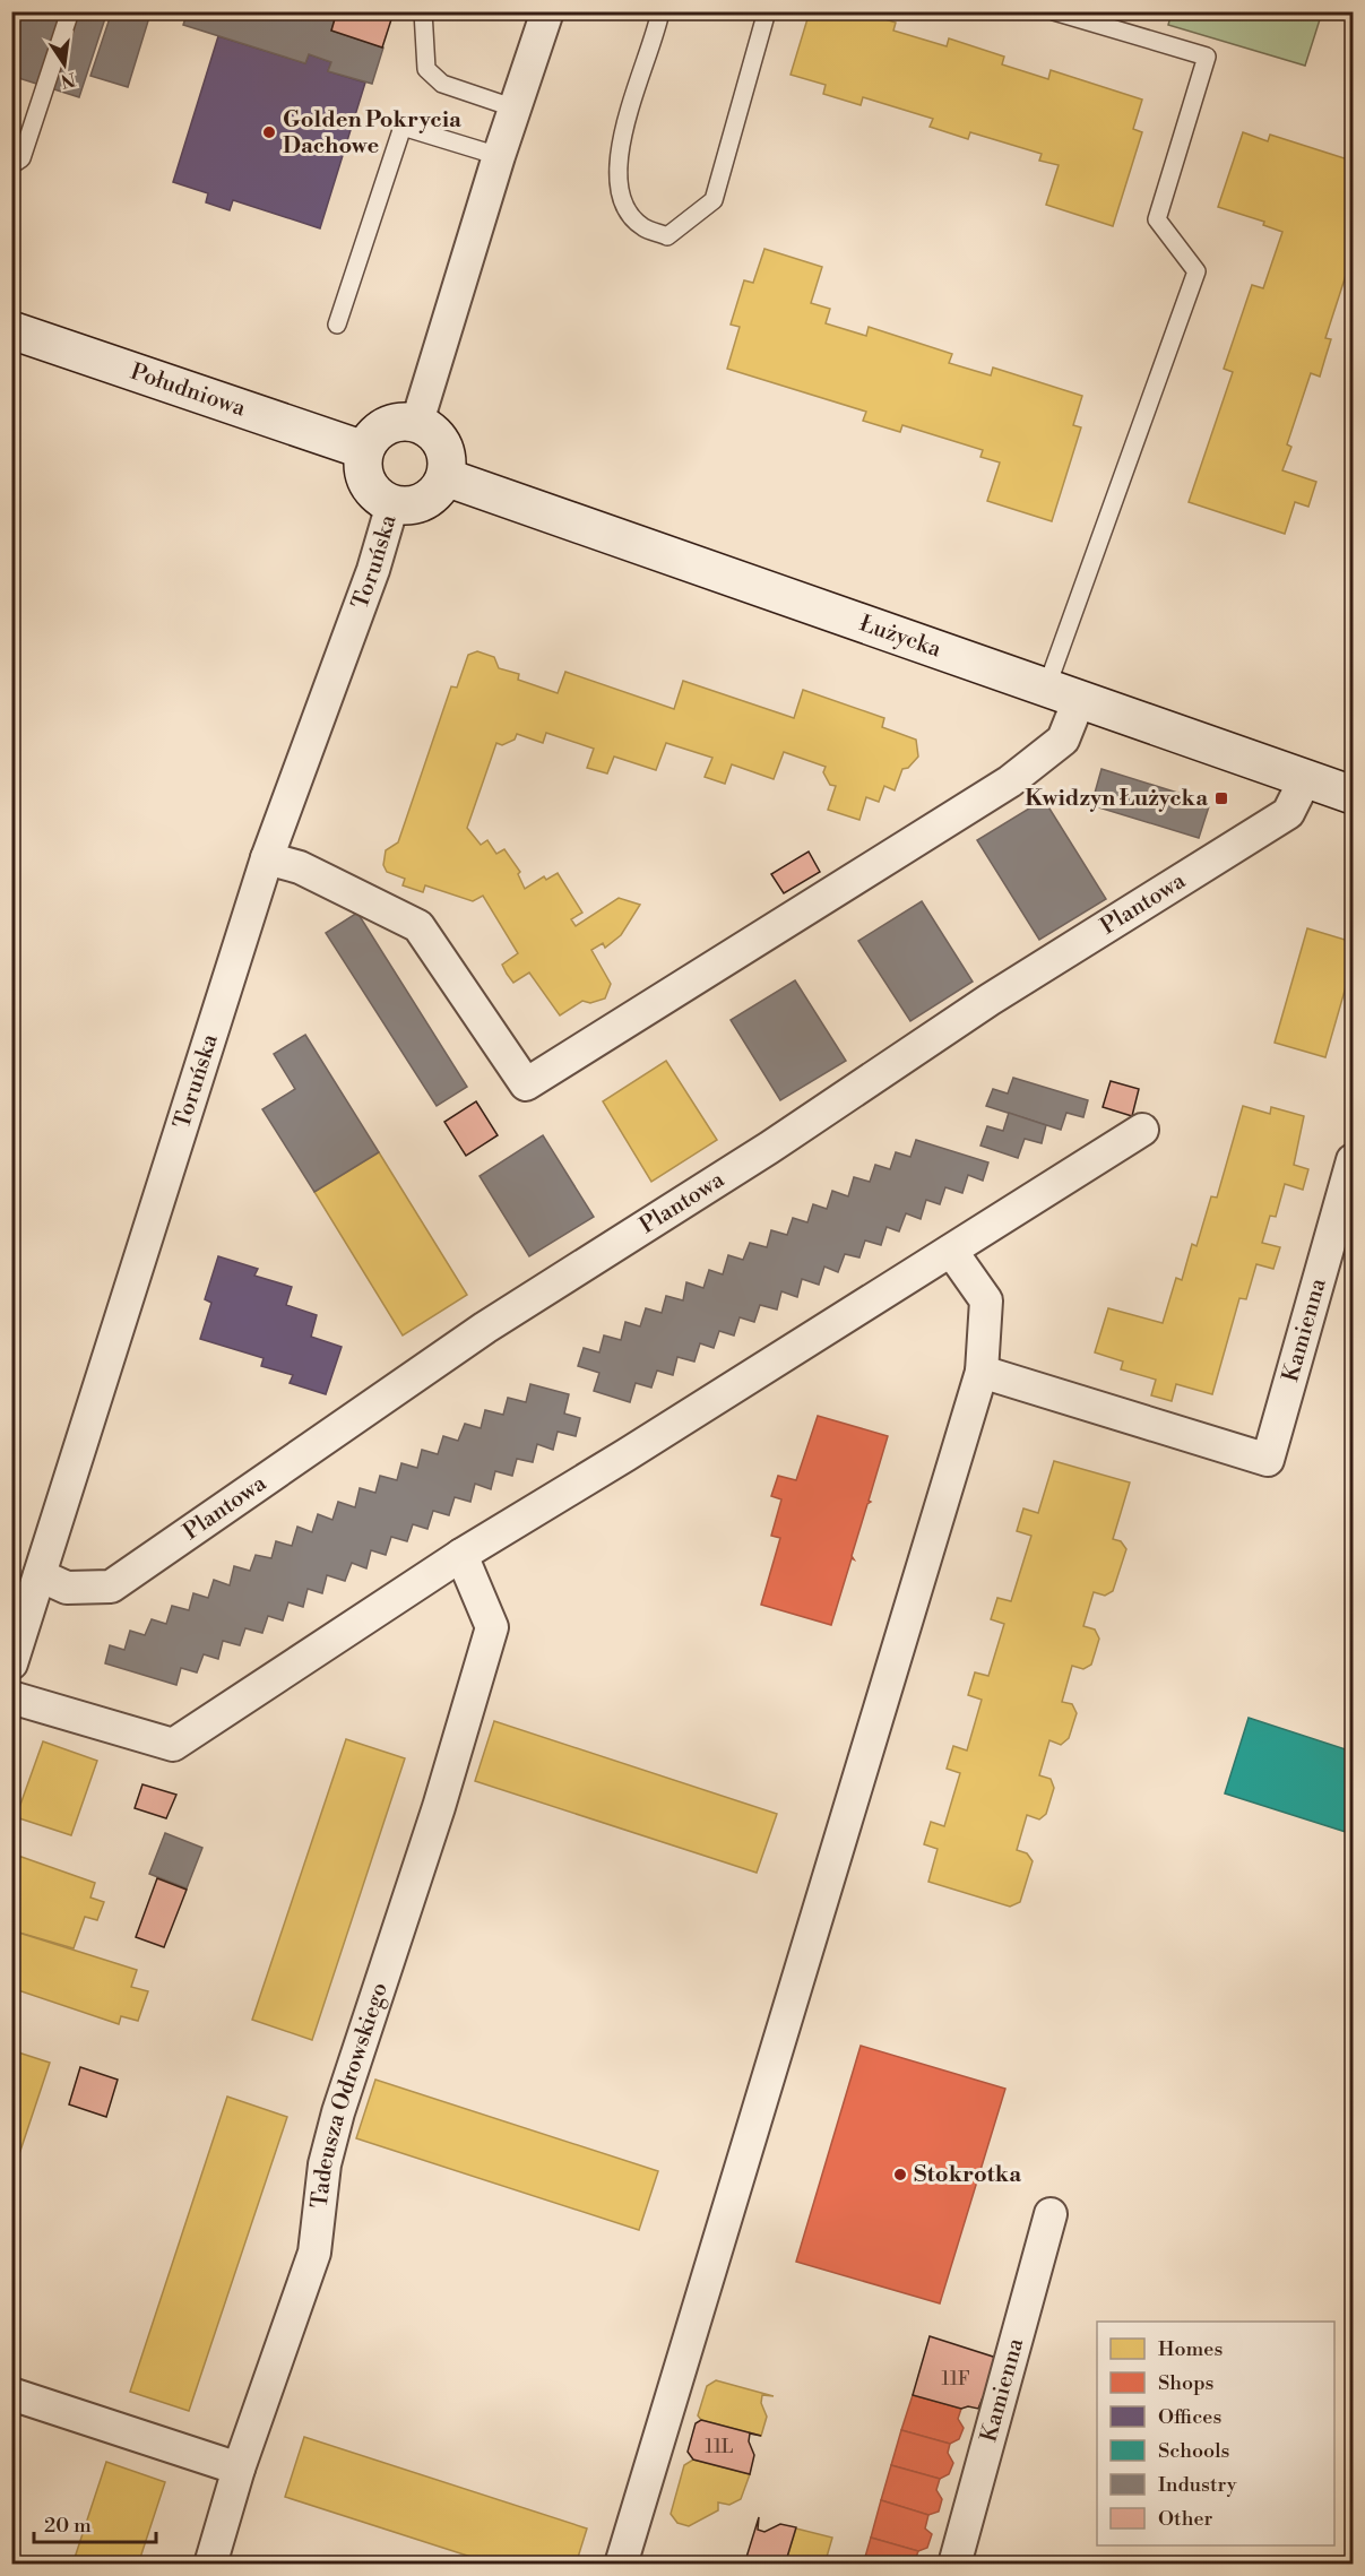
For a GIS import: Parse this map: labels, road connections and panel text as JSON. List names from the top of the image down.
{
  "streets": {
    "street": [
      "Południowa",
      "Toruńska",
      "Łużycka",
      "Plantowa",
      "Kamienna",
      "Tadeusza Odrowskiego"
    ]
  },
  "crossings": [
    ["Południowa", "Toruńska"],
    ["Południowa", "Łużycka"],
    ["Toruńska", "Łużycka"],
    ["Toruńska", "Plantowa"],
    ["Łużycka", "Plantowa"]
  ],
  "places": {
    "other": ["Golden Pokrycia Dachowe", "Stokrotka"],
    "transit": ["Kwidzyn Łużycka"]
  },
  "house_numbers": ["11F", "11L"],
  "legend": [
    "Homes",
    "Shops",
    "Offices",
    "Schools",
    "Industry",
    "Other"
  ],
  "scale_bar": "20 m",
  "north": "bottom"
}
